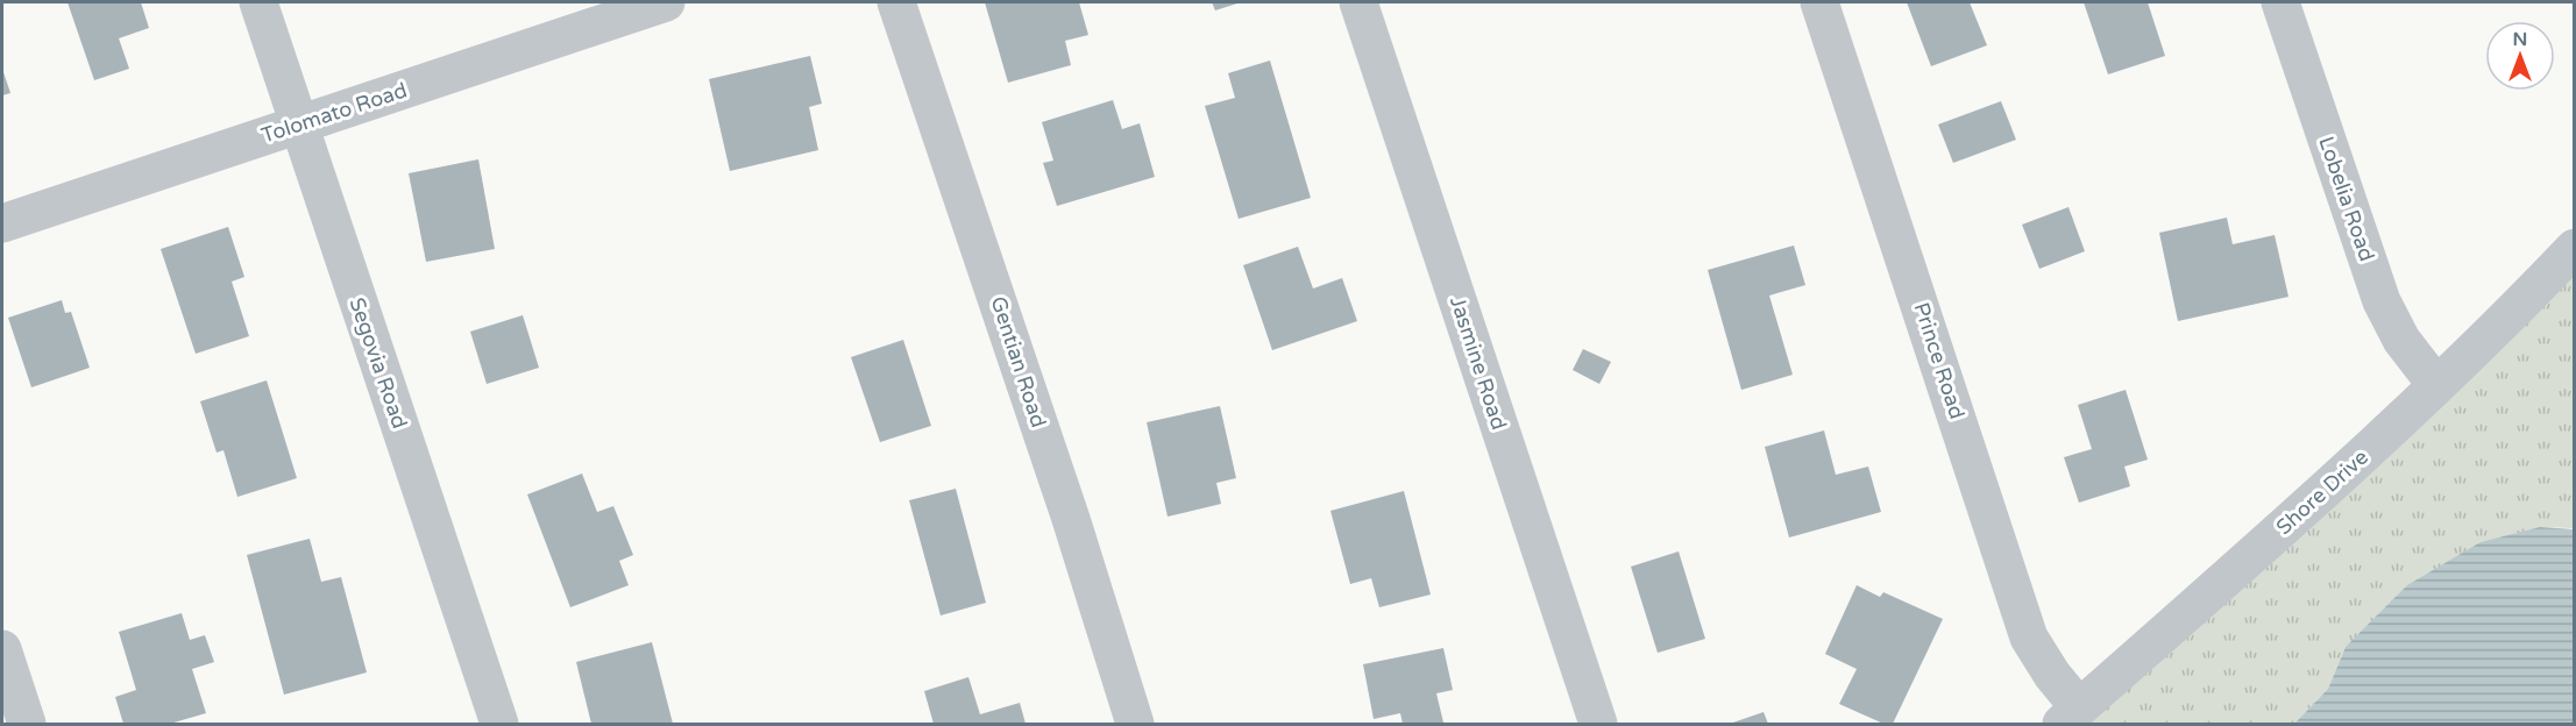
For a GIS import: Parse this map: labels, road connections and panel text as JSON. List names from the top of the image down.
{
  "streets": {
    "street": [
      "Tolomato Road",
      "Lobelia Road",
      "Prince Road",
      "Gentian Road",
      "Segovia Road",
      "Jasmine Road",
      "Shore Drive"
    ]
  },
  "crossings": [
    ["Tolomato Road", "Segovia Road"],
    ["Lobelia Road", "Shore Drive"],
    ["Prince Road", "Shore Drive"]
  ],
  "north": "top"
}
